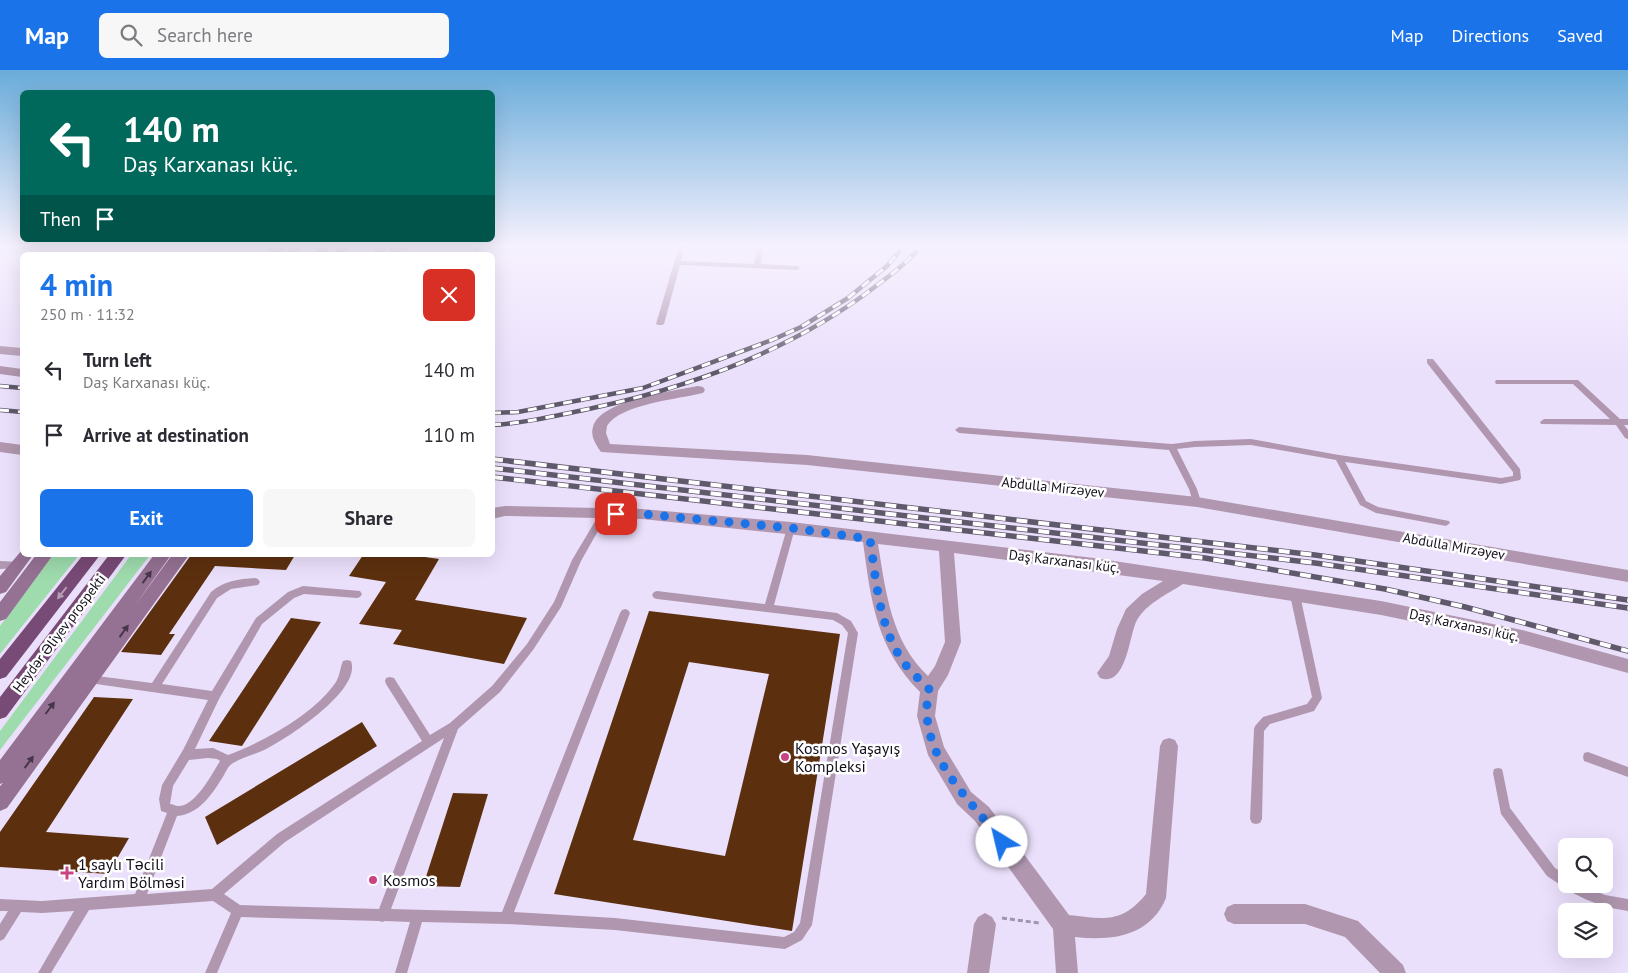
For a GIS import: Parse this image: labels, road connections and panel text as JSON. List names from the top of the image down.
{
  "streets": {
    "highway": ["Heydər Əliyev prospekti"],
    "street": ["Abdulla Mirzəyev", "Daş Karxanası küç."]
  },
  "places": {
    "other": ["Kosmos Yaşayış Kompleksi", "Kosmos"],
    "health": ["1 saylı Təcili Yardım Bölməsi"]
  },
  "page": {
    "header": "Map",
    "search": "Search here",
    "nav": ["Map", "Directions", "Saved"],
    "turn": ["140 m", "Daş Karxanası küç."],
    "then": "Then",
    "heading": ["4 min", "250 m · 11:32"],
    "list": [
      {
        "name": "Turn left",
        "note": "Daş Karxanası küç.",
        "value": "140 m"
      },
      {
        "name": "Arrive at destination",
        "value": "110 m"
      }
    ],
    "buttons": ["Exit", "Share"]
  }
}
